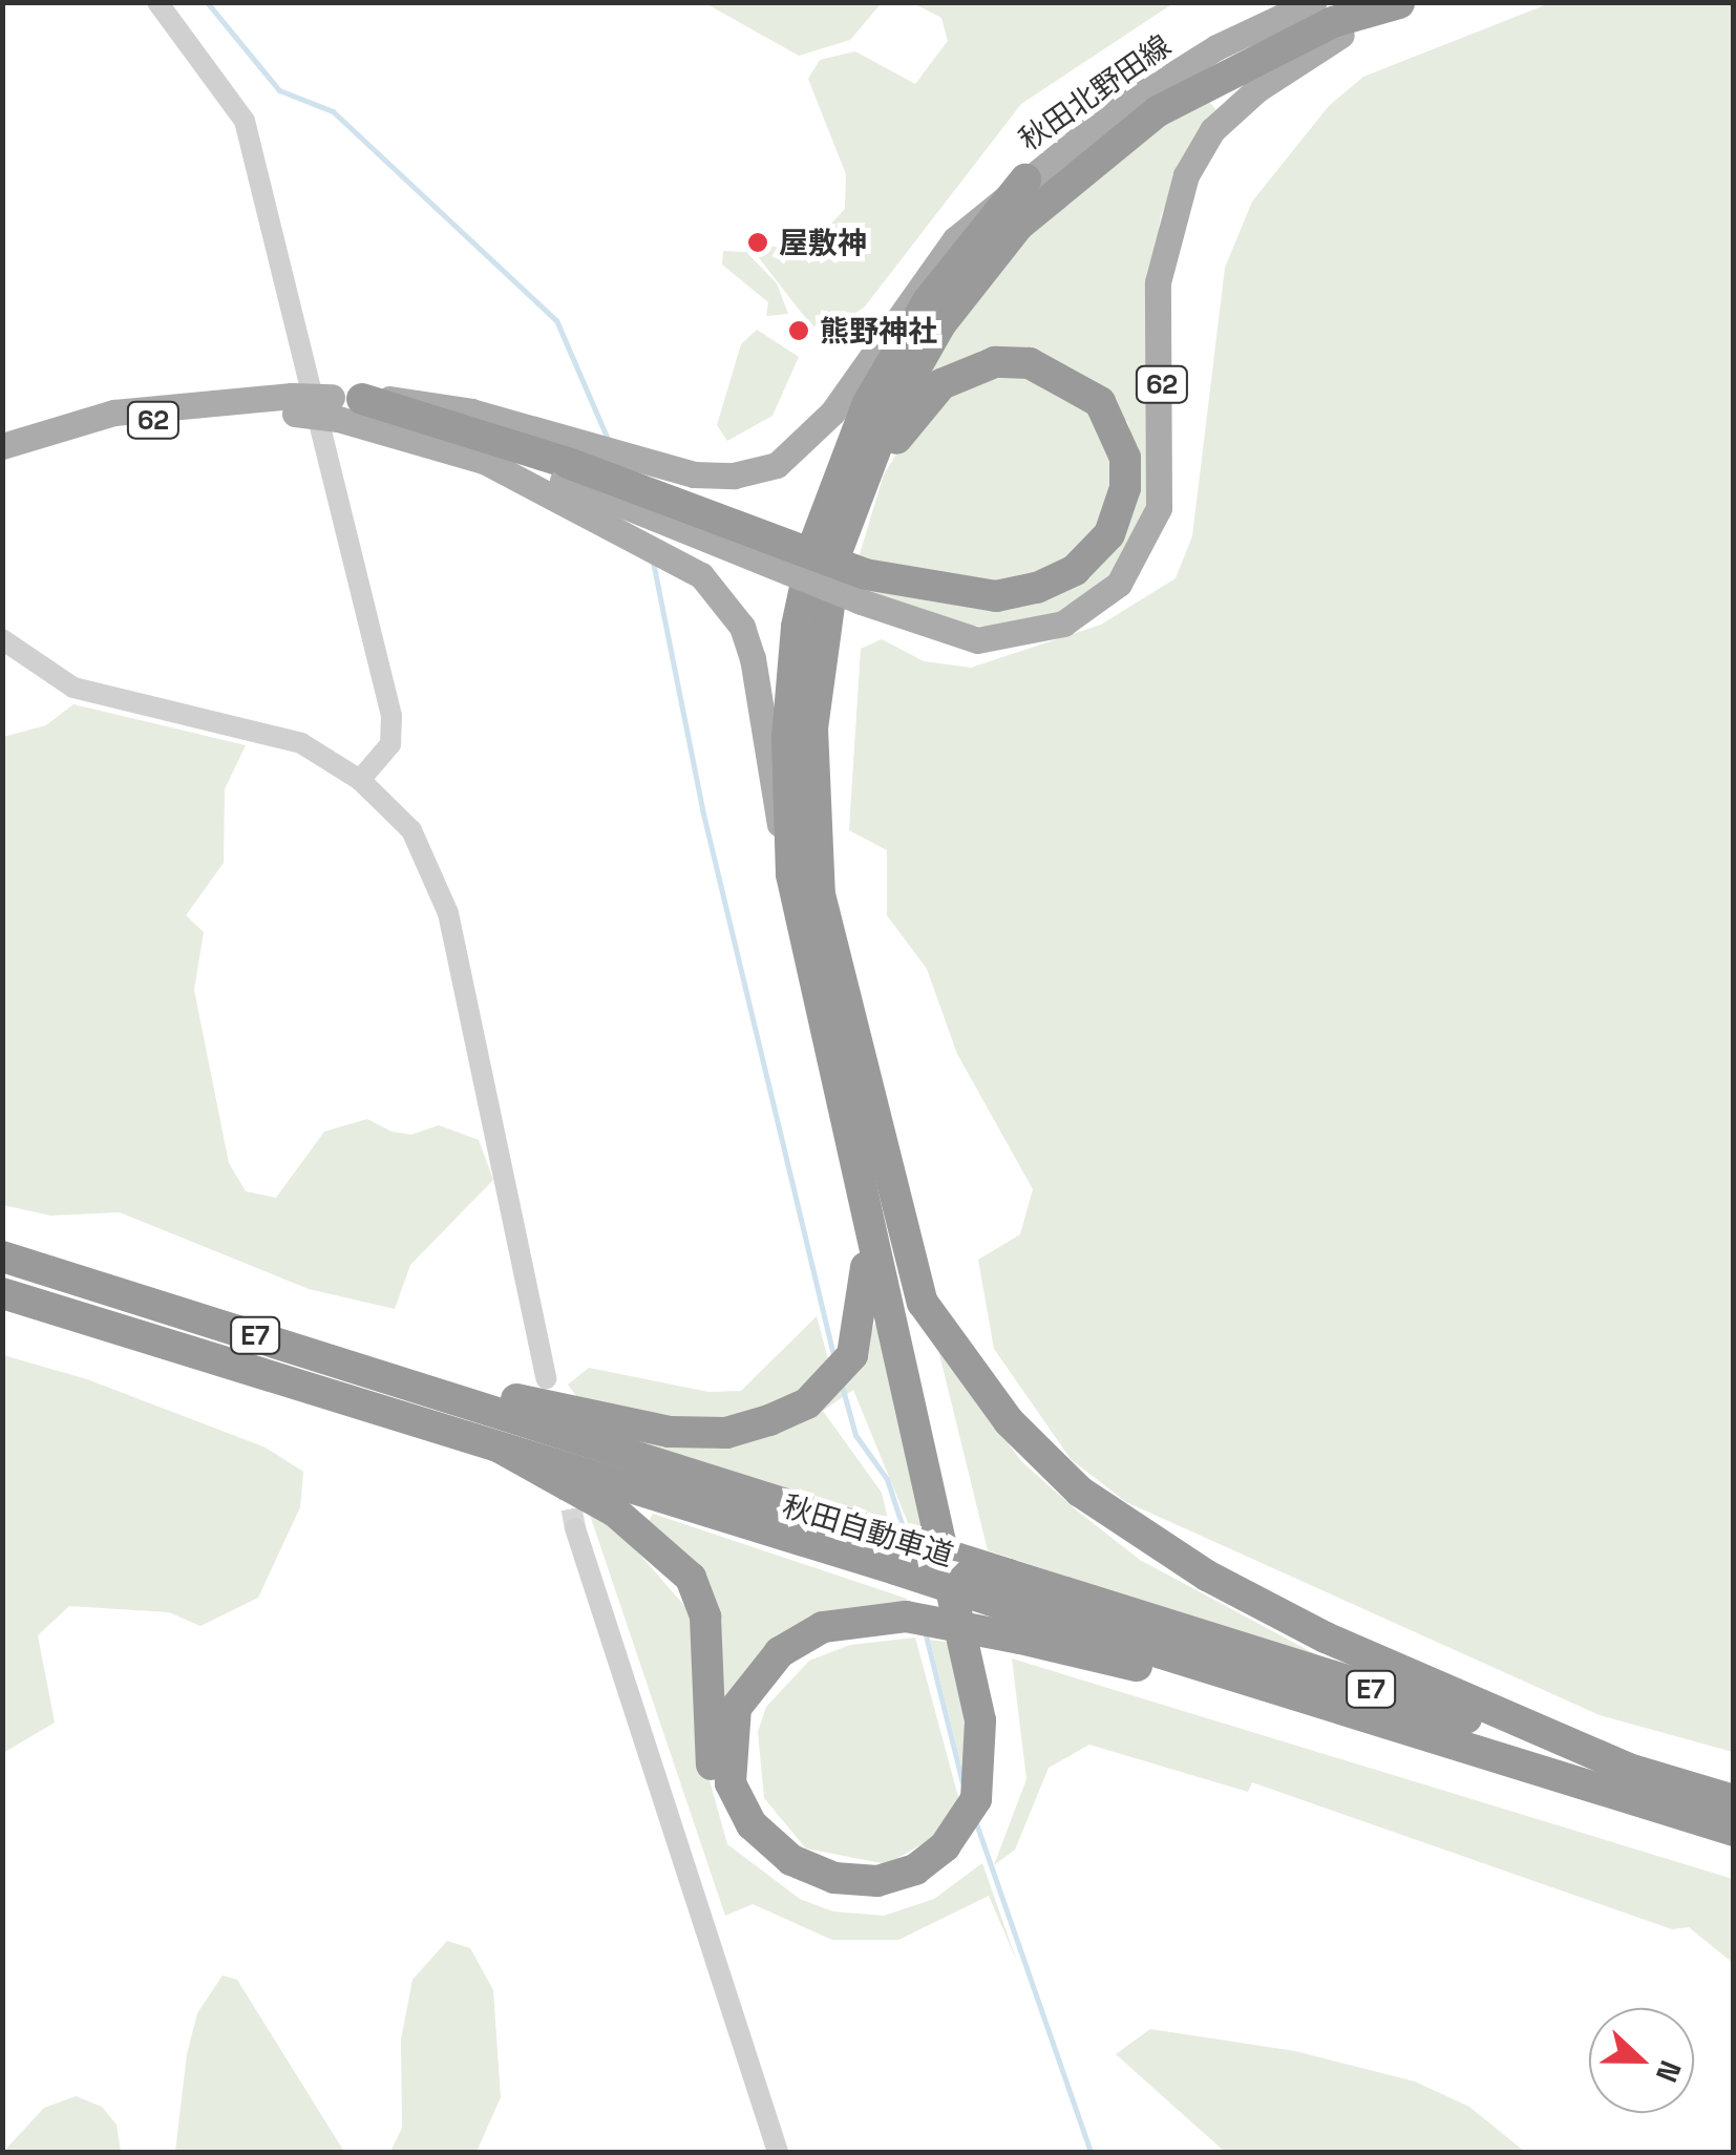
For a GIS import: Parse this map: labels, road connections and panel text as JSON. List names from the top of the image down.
{
  "streets": {
    "highway": ["E7", "秋田自動車道"],
    "main road": ["秋田北野田線", "62"]
  },
  "crossings": [
    ["秋田北野田線", "62"]
  ],
  "places": ["屋敷神", "熊野神社"],
  "north": "right"
}
